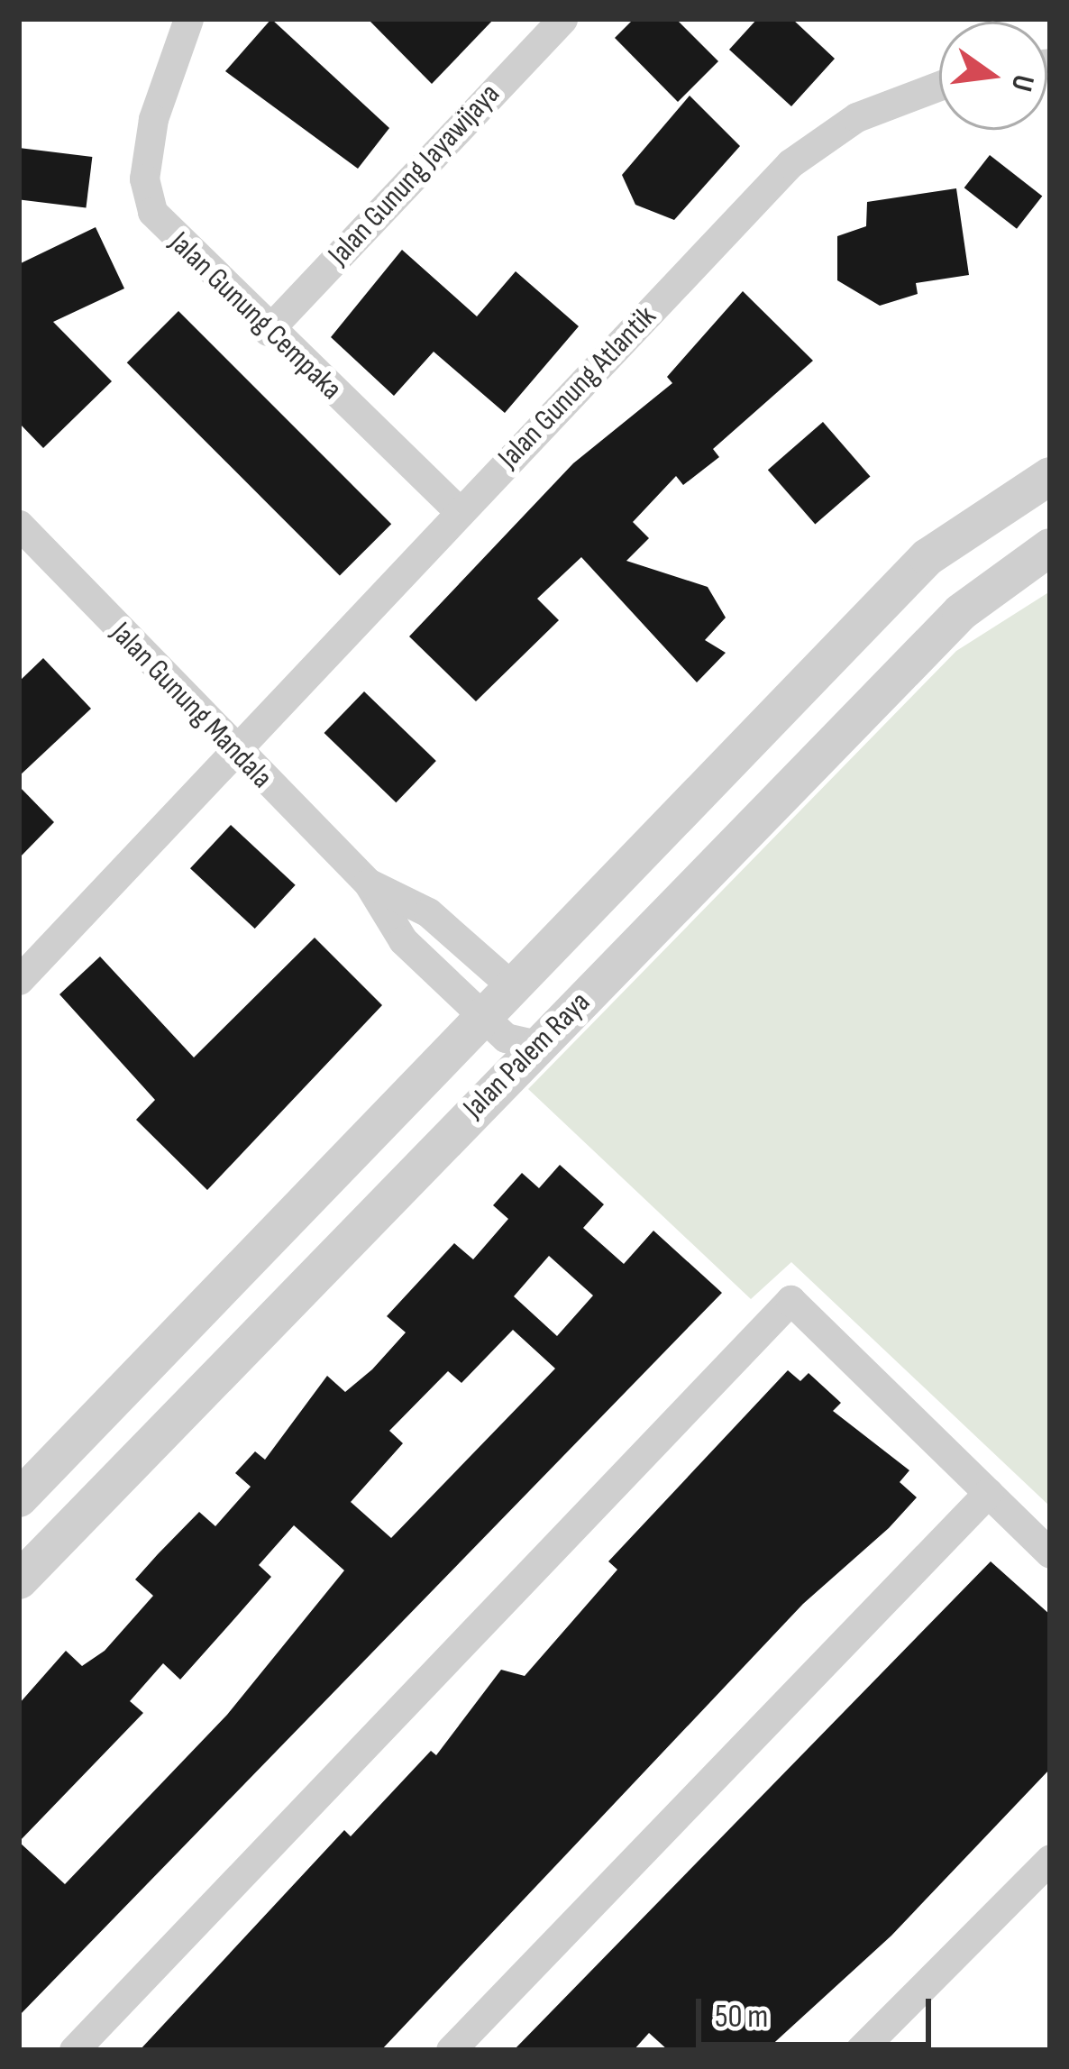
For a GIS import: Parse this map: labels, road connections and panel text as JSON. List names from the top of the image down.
{
  "streets": {
    "street": [
      "Jalan Gunung Jayawijaya",
      "Jalan Gunung Cempaka",
      "Jalan Gunung Atlantik",
      "Jalan Gunung Mandala",
      "Jalan Palem Raya"
    ]
  },
  "crossings": [
    ["Jalan Gunung Jayawijaya", "Jalan Gunung Cempaka"],
    ["Jalan Gunung Cempaka", "Jalan Gunung Atlantik"],
    ["Jalan Gunung Atlantik", "Jalan Gunung Mandala"],
    ["Jalan Gunung Mandala", "Jalan Palem Raya"]
  ],
  "scale_bar": "50 m",
  "north": "right"
}
